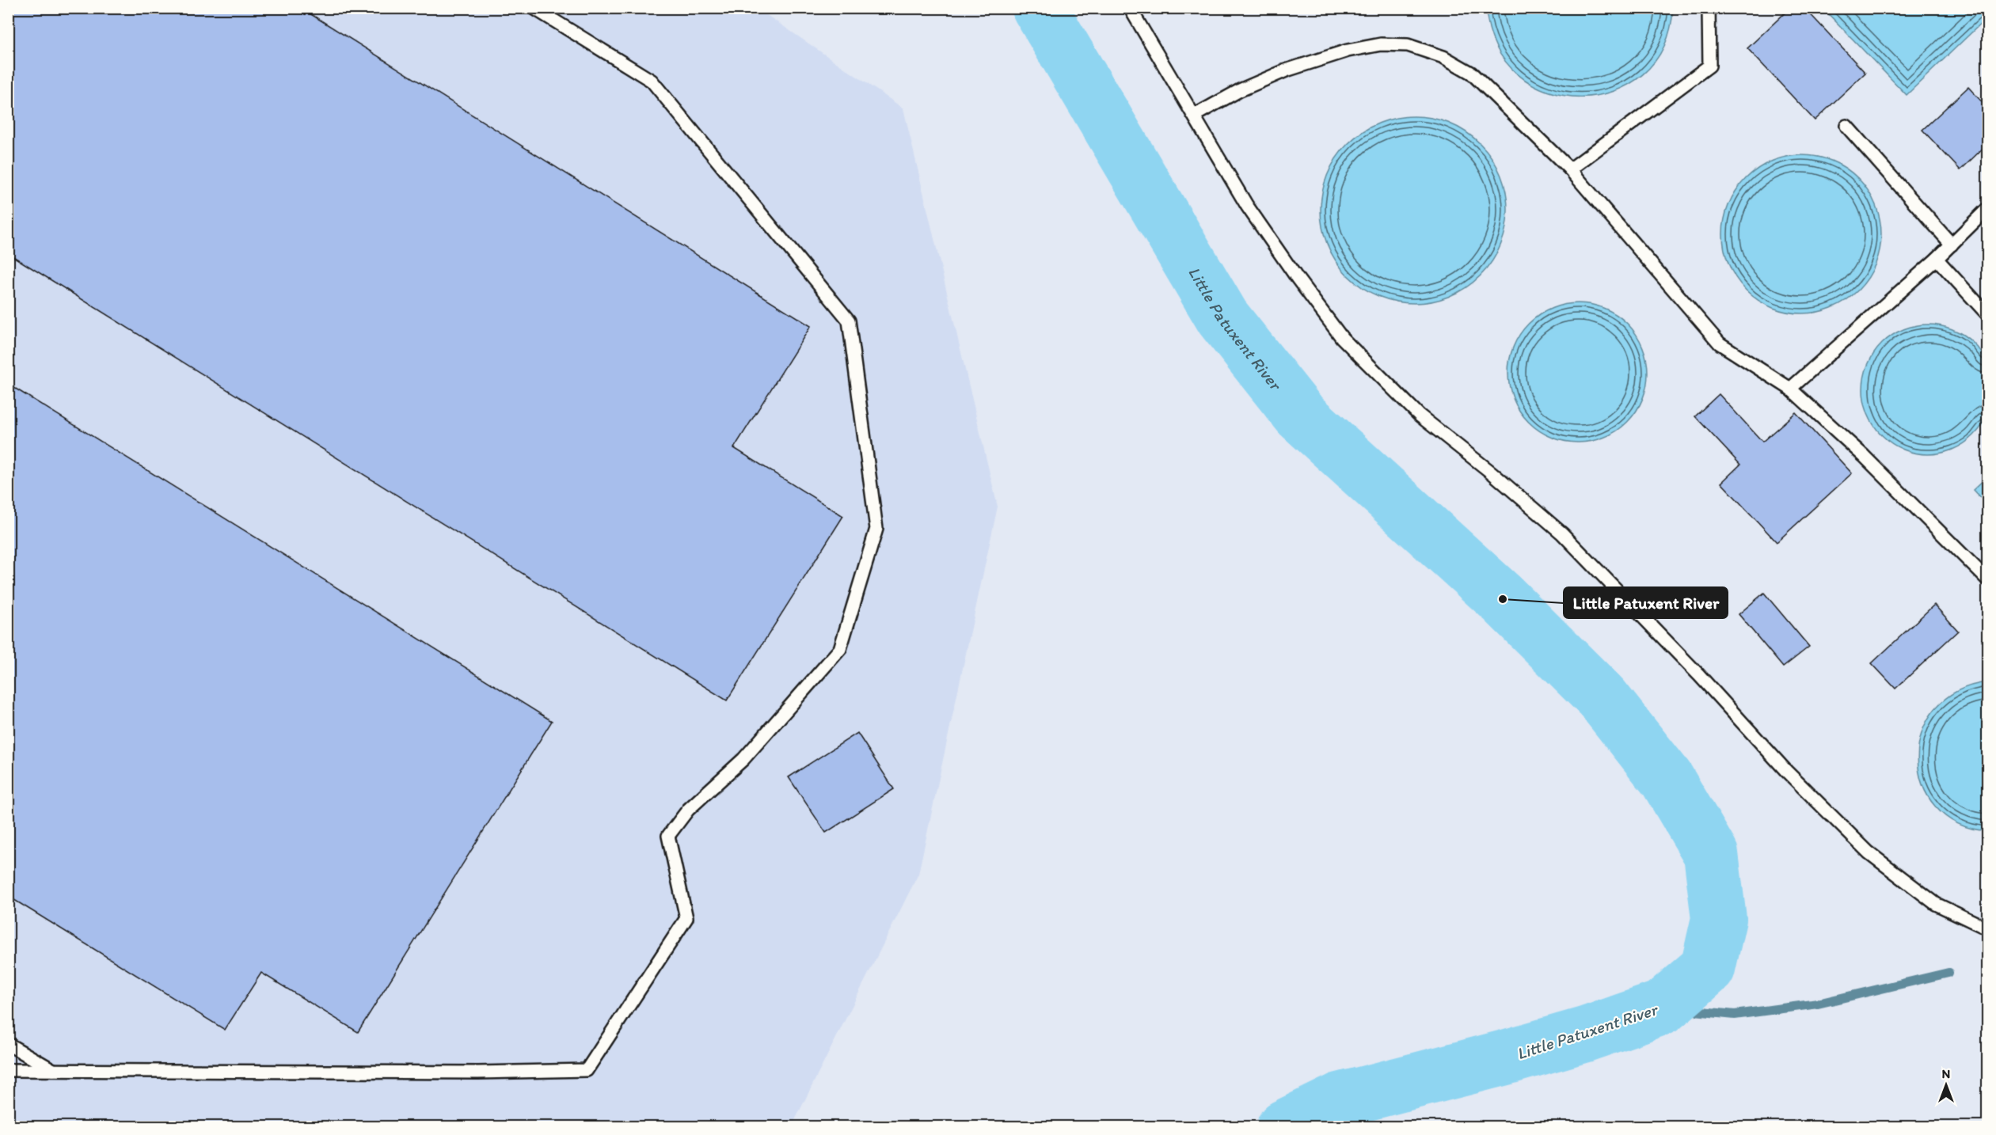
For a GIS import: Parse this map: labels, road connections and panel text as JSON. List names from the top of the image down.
{
  "water": ["Little Patuxent River"],
  "places": ["Little Patuxent River"],
  "north": "top"
}
